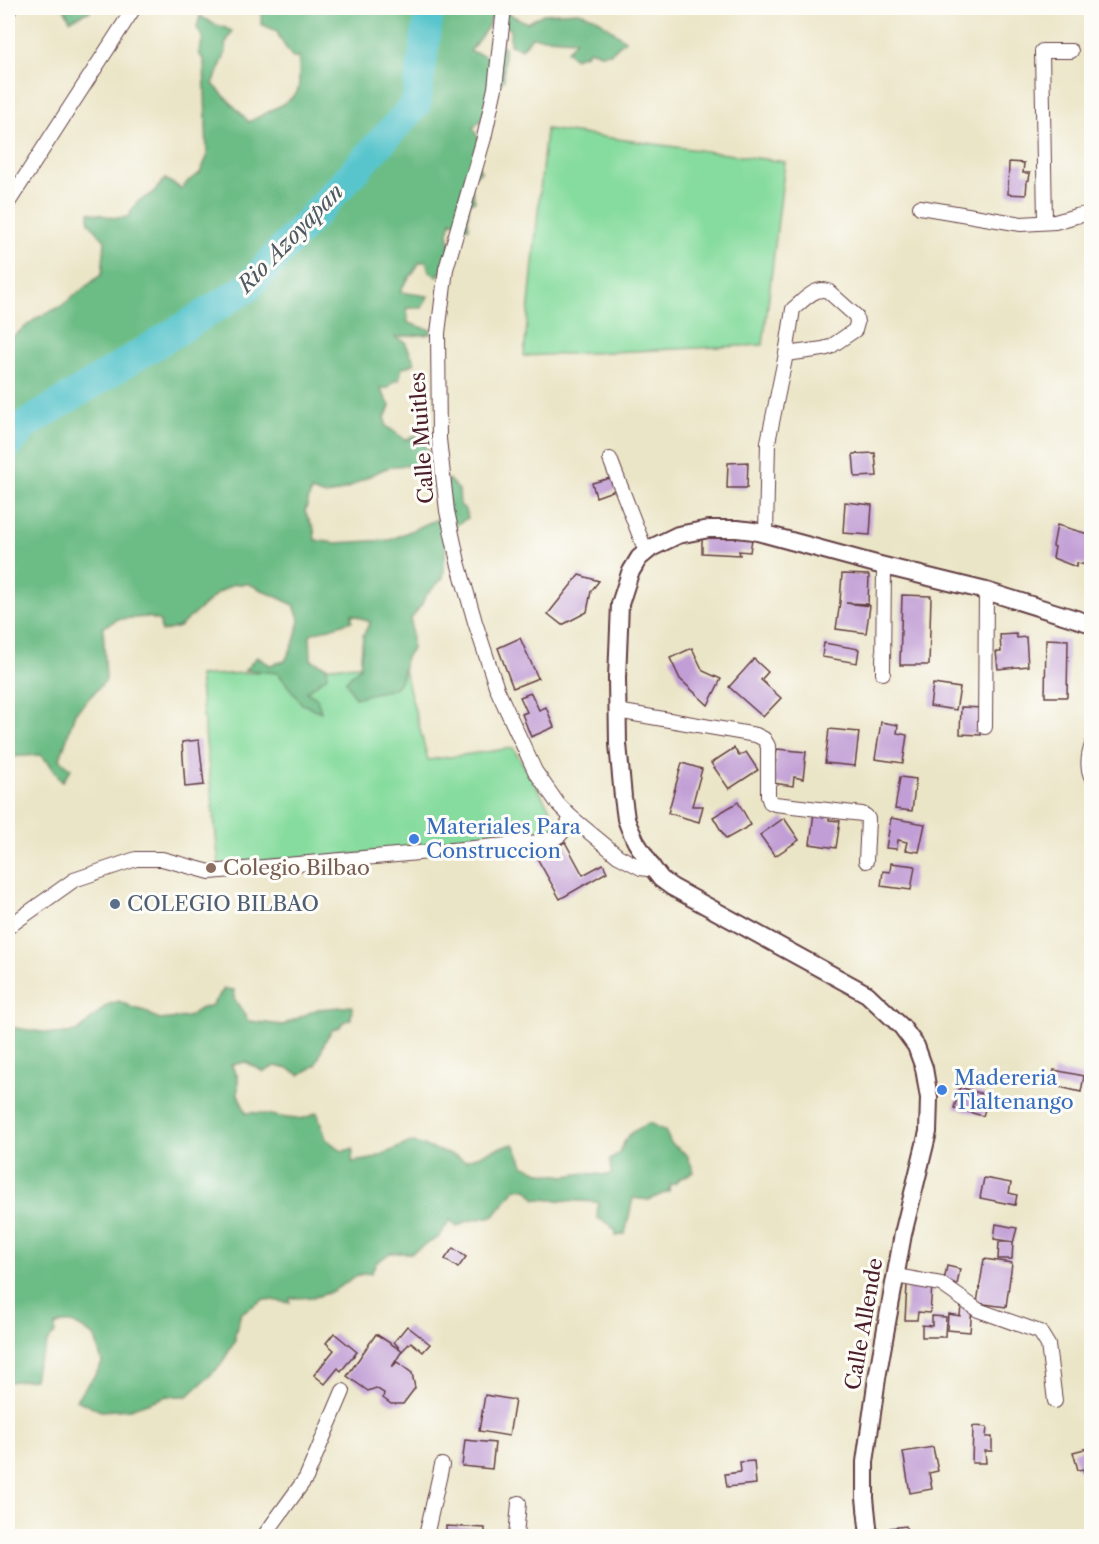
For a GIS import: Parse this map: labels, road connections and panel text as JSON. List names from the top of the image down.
{
  "streets": {
    "street": ["Calle Muitles", "Calle Allende"]
  },
  "crossings": [
    ["Calle Muitles", "Calle Allende"]
  ],
  "water": ["Rio Azoyapan"],
  "places": [
    "Materiales Para Construccion",
    "Colegio Bilbao",
    "COLEGIO BILBAO",
    "Madereria Tlaltenango"
  ]
}
